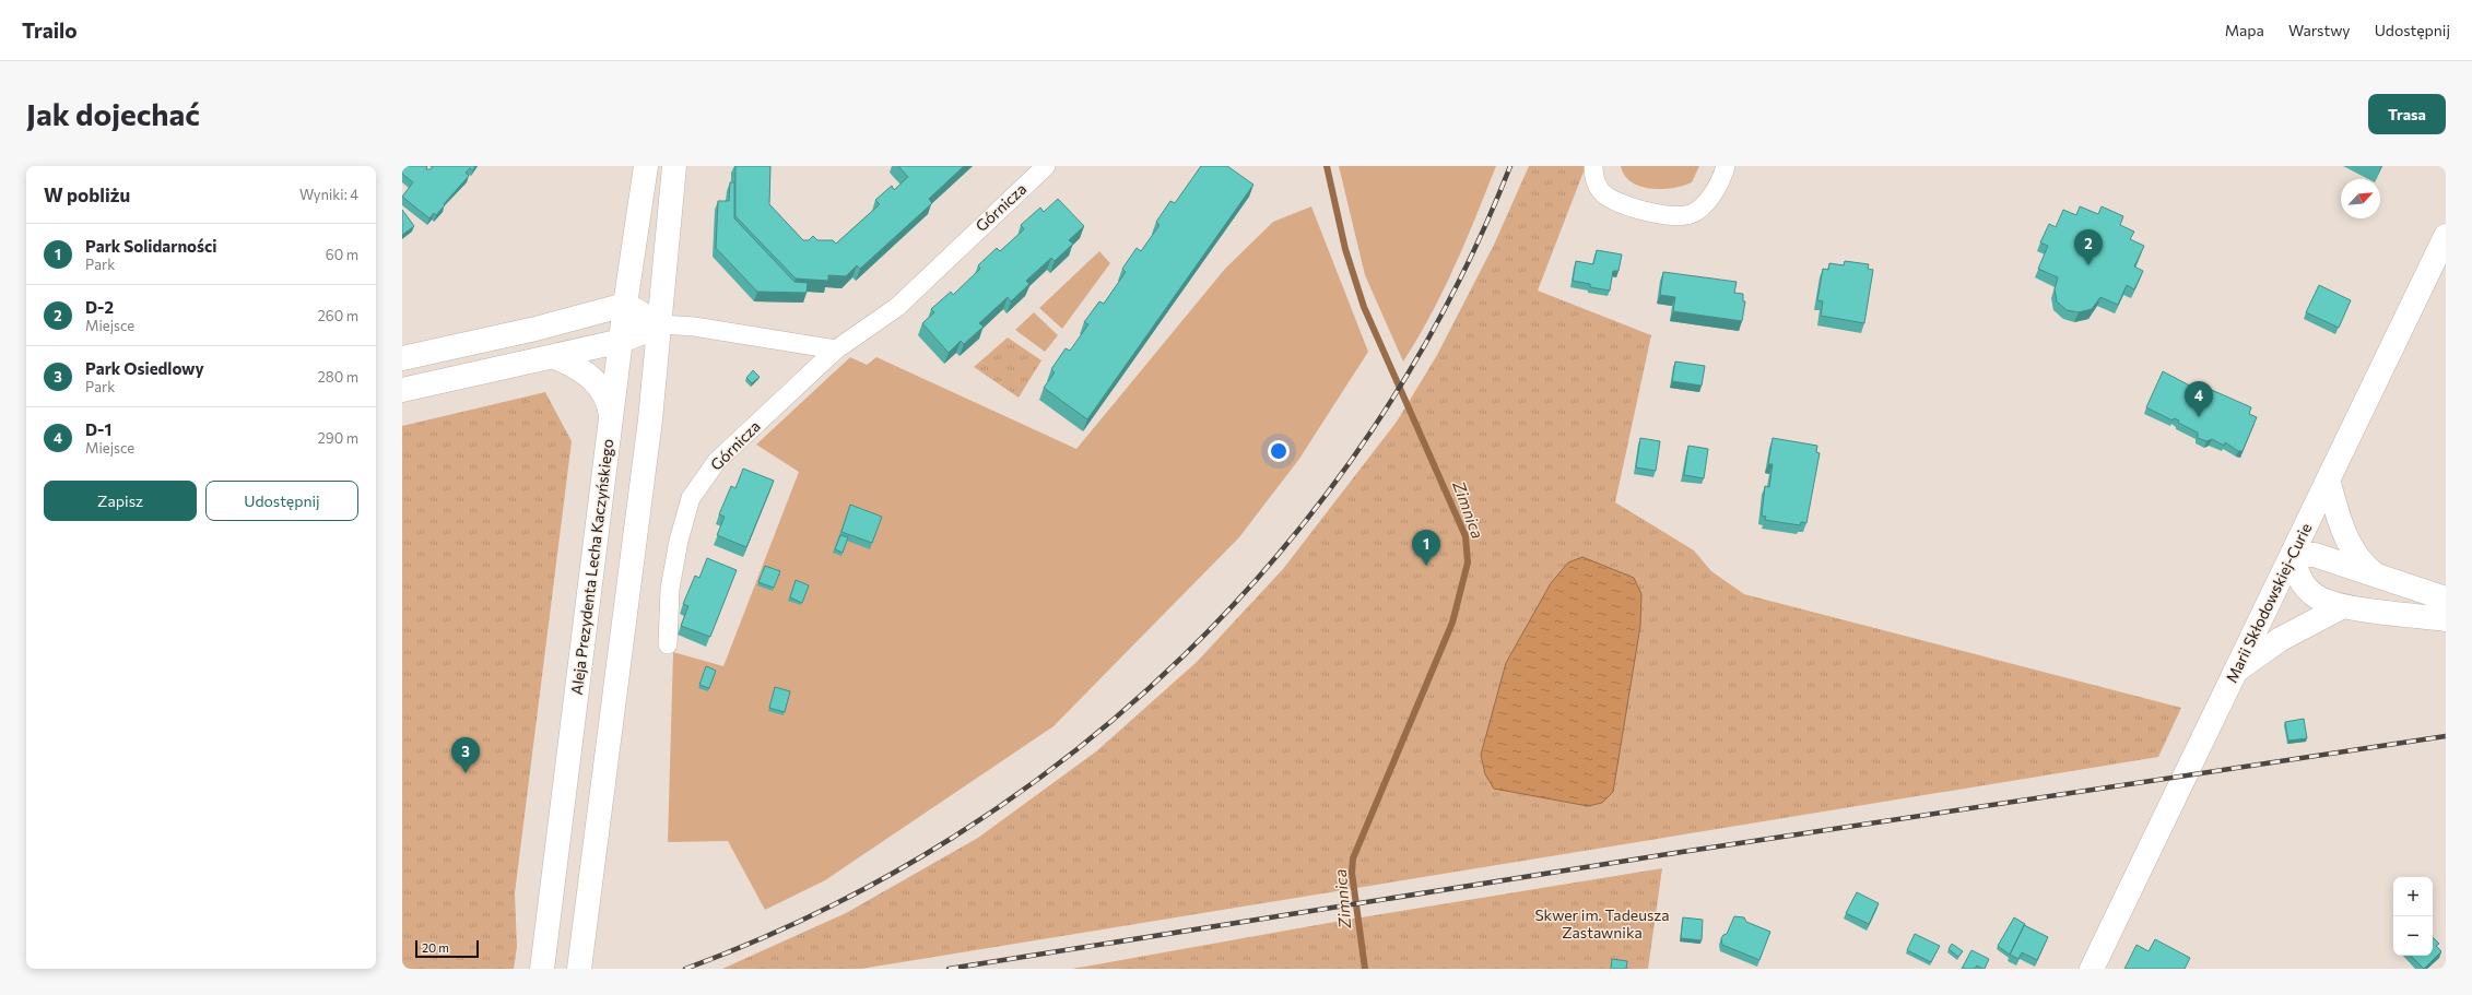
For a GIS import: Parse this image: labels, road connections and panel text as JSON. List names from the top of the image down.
{
  "streets": {
    "street": ["Górnicza", "Aleja Prezydenta Lecha Kaczyńskiego", "Marii Skłodowskiej-Curie"]
  },
  "water": ["Zimnica"],
  "parks": ["Skwer im. Tadeusza Zastawnika"],
  "scale_bar": "20 m",
  "north": "top right",
  "page": {
    "header": "Trailo",
    "nav": ["Mapa", "Warstwy", "Udostępnij"],
    "buttons": [
      "Trasa",
      ["Zapisz", "Udostępnij"]
    ],
    "title": "Jak dojechać",
    "heading": ["W pobliżu", "Wyniki: 4"],
    "list": [
      {
        "mark": "1",
        "name": "Park Solidarności",
        "note": "Park",
        "value": "60 m"
      },
      {
        "mark": "2",
        "name": "D-2",
        "note": "Miejsce",
        "value": "260 m"
      },
      {
        "mark": "3",
        "name": "Park Osiedlowy",
        "note": "Park",
        "value": "280 m"
      },
      {
        "mark": "4",
        "name": "D-1",
        "note": "Miejsce",
        "value": "290 m"
      }
    ],
    "pins": [
      "2",
      "4",
      "1",
      "3"
    ],
    "map_buttons": ["+", "−"],
    "scale": "20 m"
  }
}
